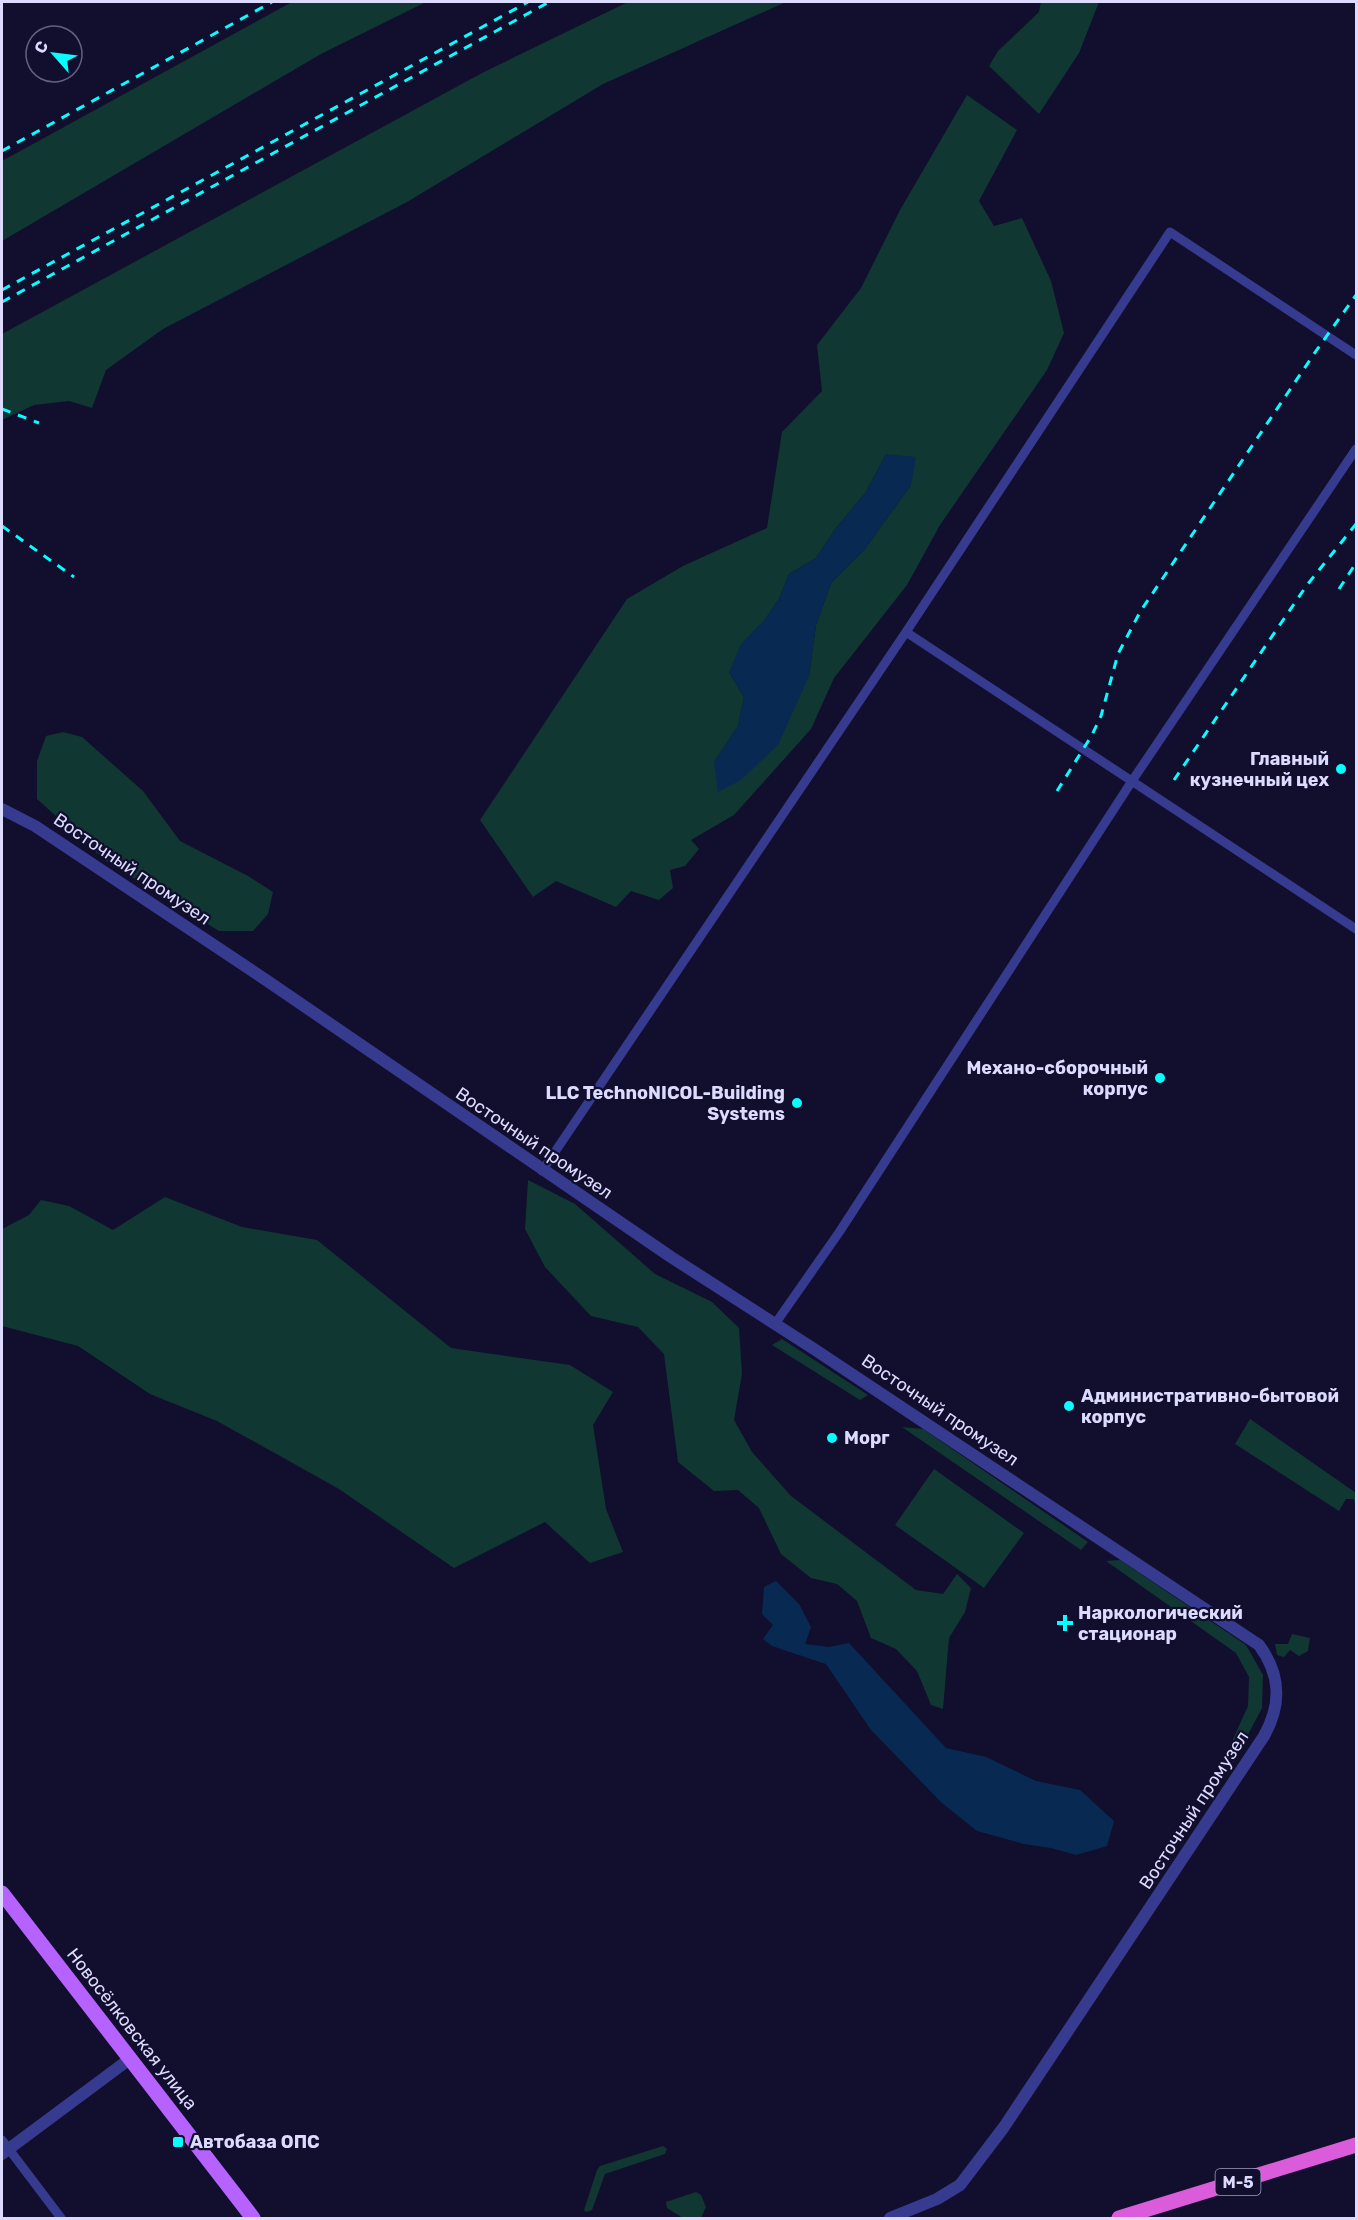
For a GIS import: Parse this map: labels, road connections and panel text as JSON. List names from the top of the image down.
{
  "streets": {
    "highway": ["М-5"],
    "main road": ["Новосёлковская улица"],
    "street": ["Восточный промузел"]
  },
  "places": {
    "other": [
      "Главный кузнечный цех",
      "Механо-сборочный корпус",
      "LLC TechnoNICOL-Building Systems",
      "Административно-бытовой корпус",
      "Морг"
    ],
    "health": ["Наркологический стационар"],
    "transit": ["Автобаза ОПС"]
  },
  "north": "top left"
}
